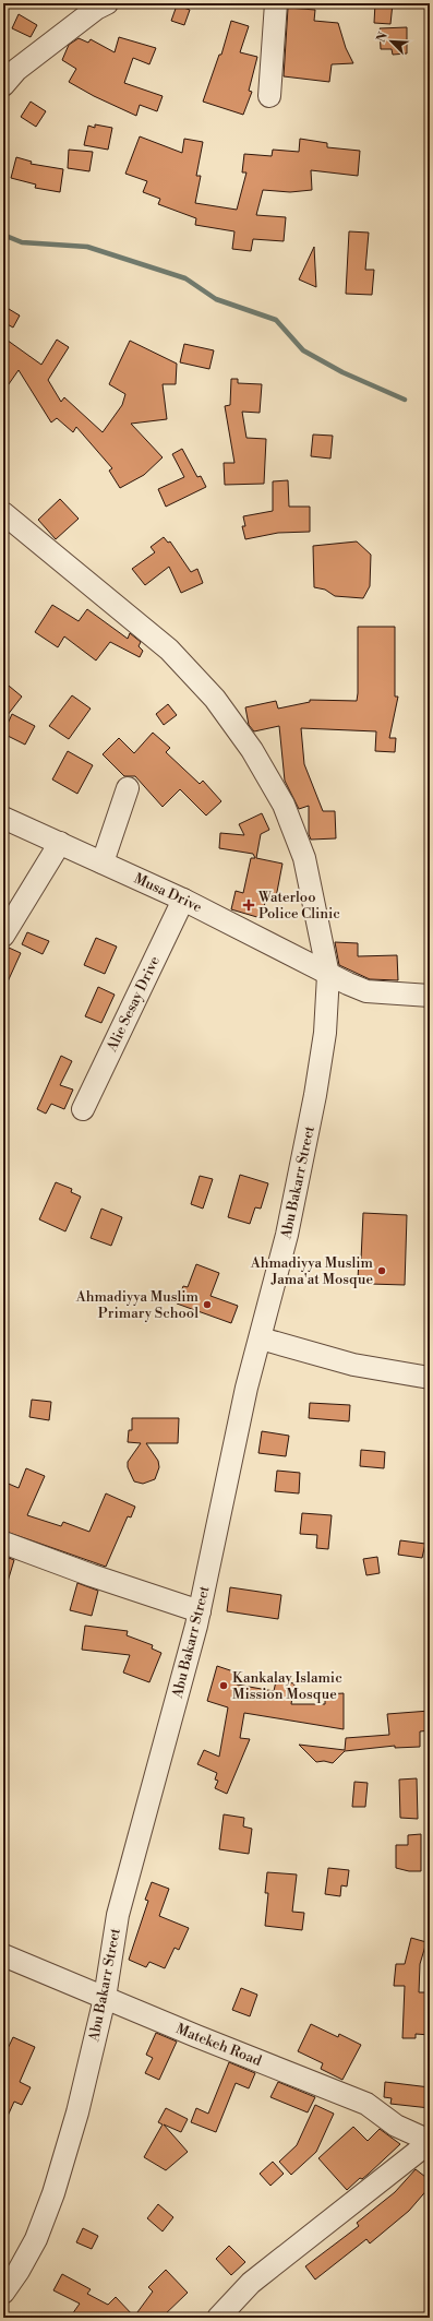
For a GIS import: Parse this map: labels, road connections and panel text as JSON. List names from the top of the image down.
{
  "streets": {
    "street": [
      "Musa Drive",
      "Alie Sesay Drive",
      "Abu Bakarr Street",
      "Matekeh Road"
    ]
  },
  "crossings": [
    ["Musa Drive", "Alie Sesay Drive"],
    ["Musa Drive", "Abu Bakarr Street"],
    ["Abu Bakarr Street", "Matekeh Road"]
  ],
  "places": {
    "health": ["Waterloo Police Clinic"],
    "other": ["Ahmadiyya Muslim Jama'at Mosque", "Ahmadiyya Muslim Primary School", "Kankalay Islamic Mission Mosque"]
  },
  "north": "top left"
}
